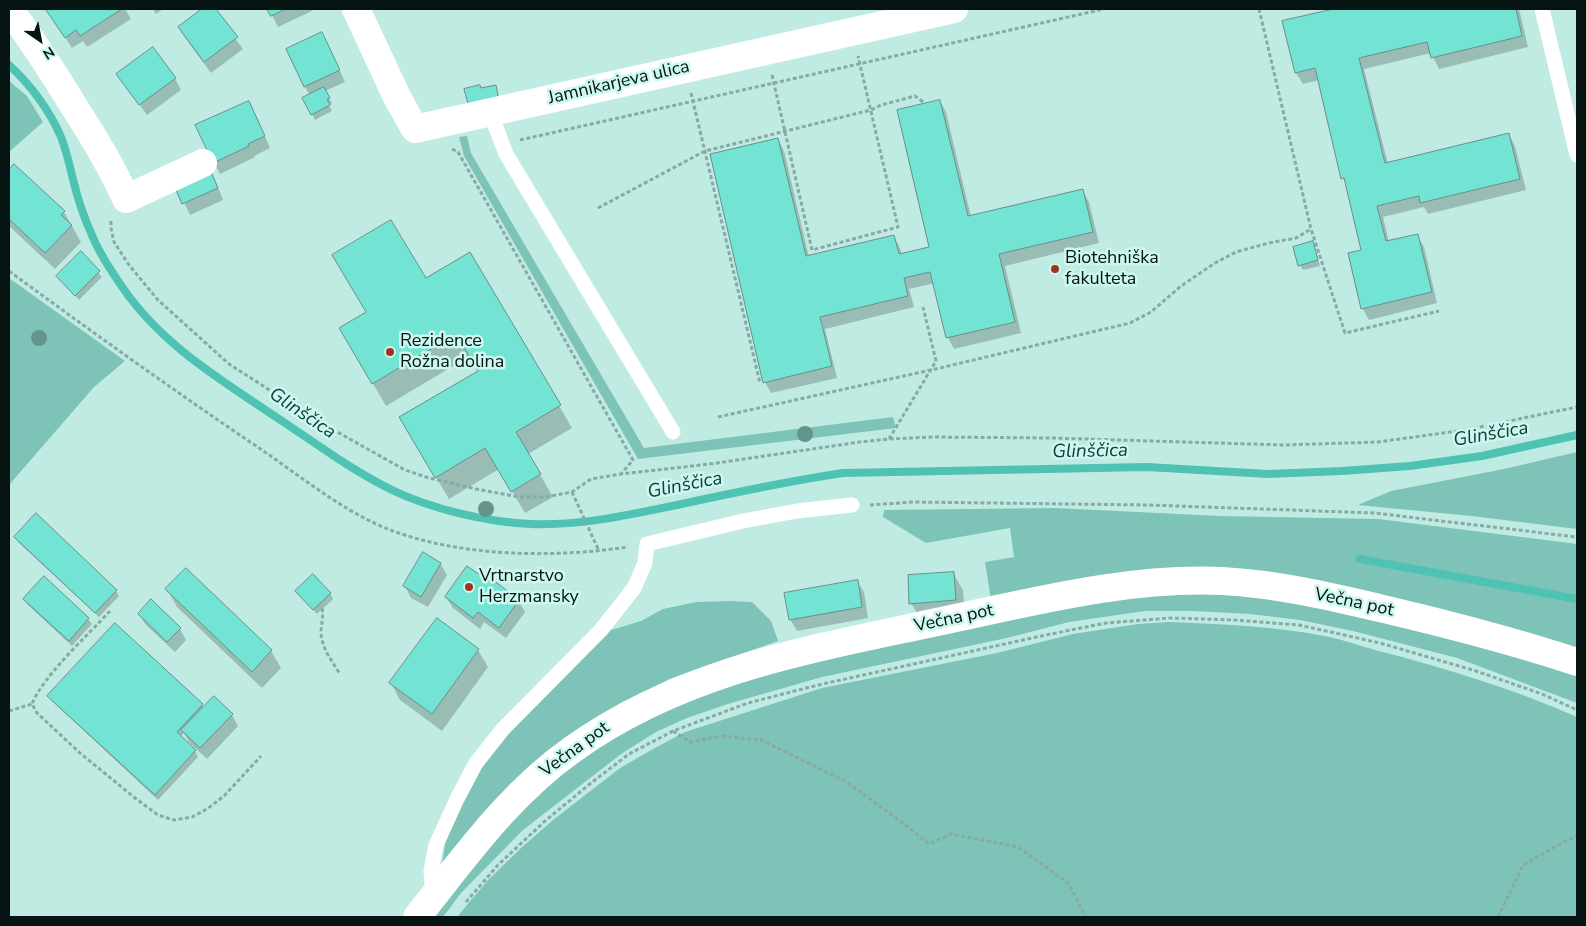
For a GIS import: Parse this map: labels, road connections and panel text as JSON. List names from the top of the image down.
{
  "streets": {
    "main road": ["Jamnikarjeva ulica", "Večna pot"]
  },
  "water": ["Glinščica"],
  "places": ["Biotehniška fakulteta", "Rezidence Rožna dolina", "Vrtnarstvo Herzmansky"],
  "north": "bottom right"
}
